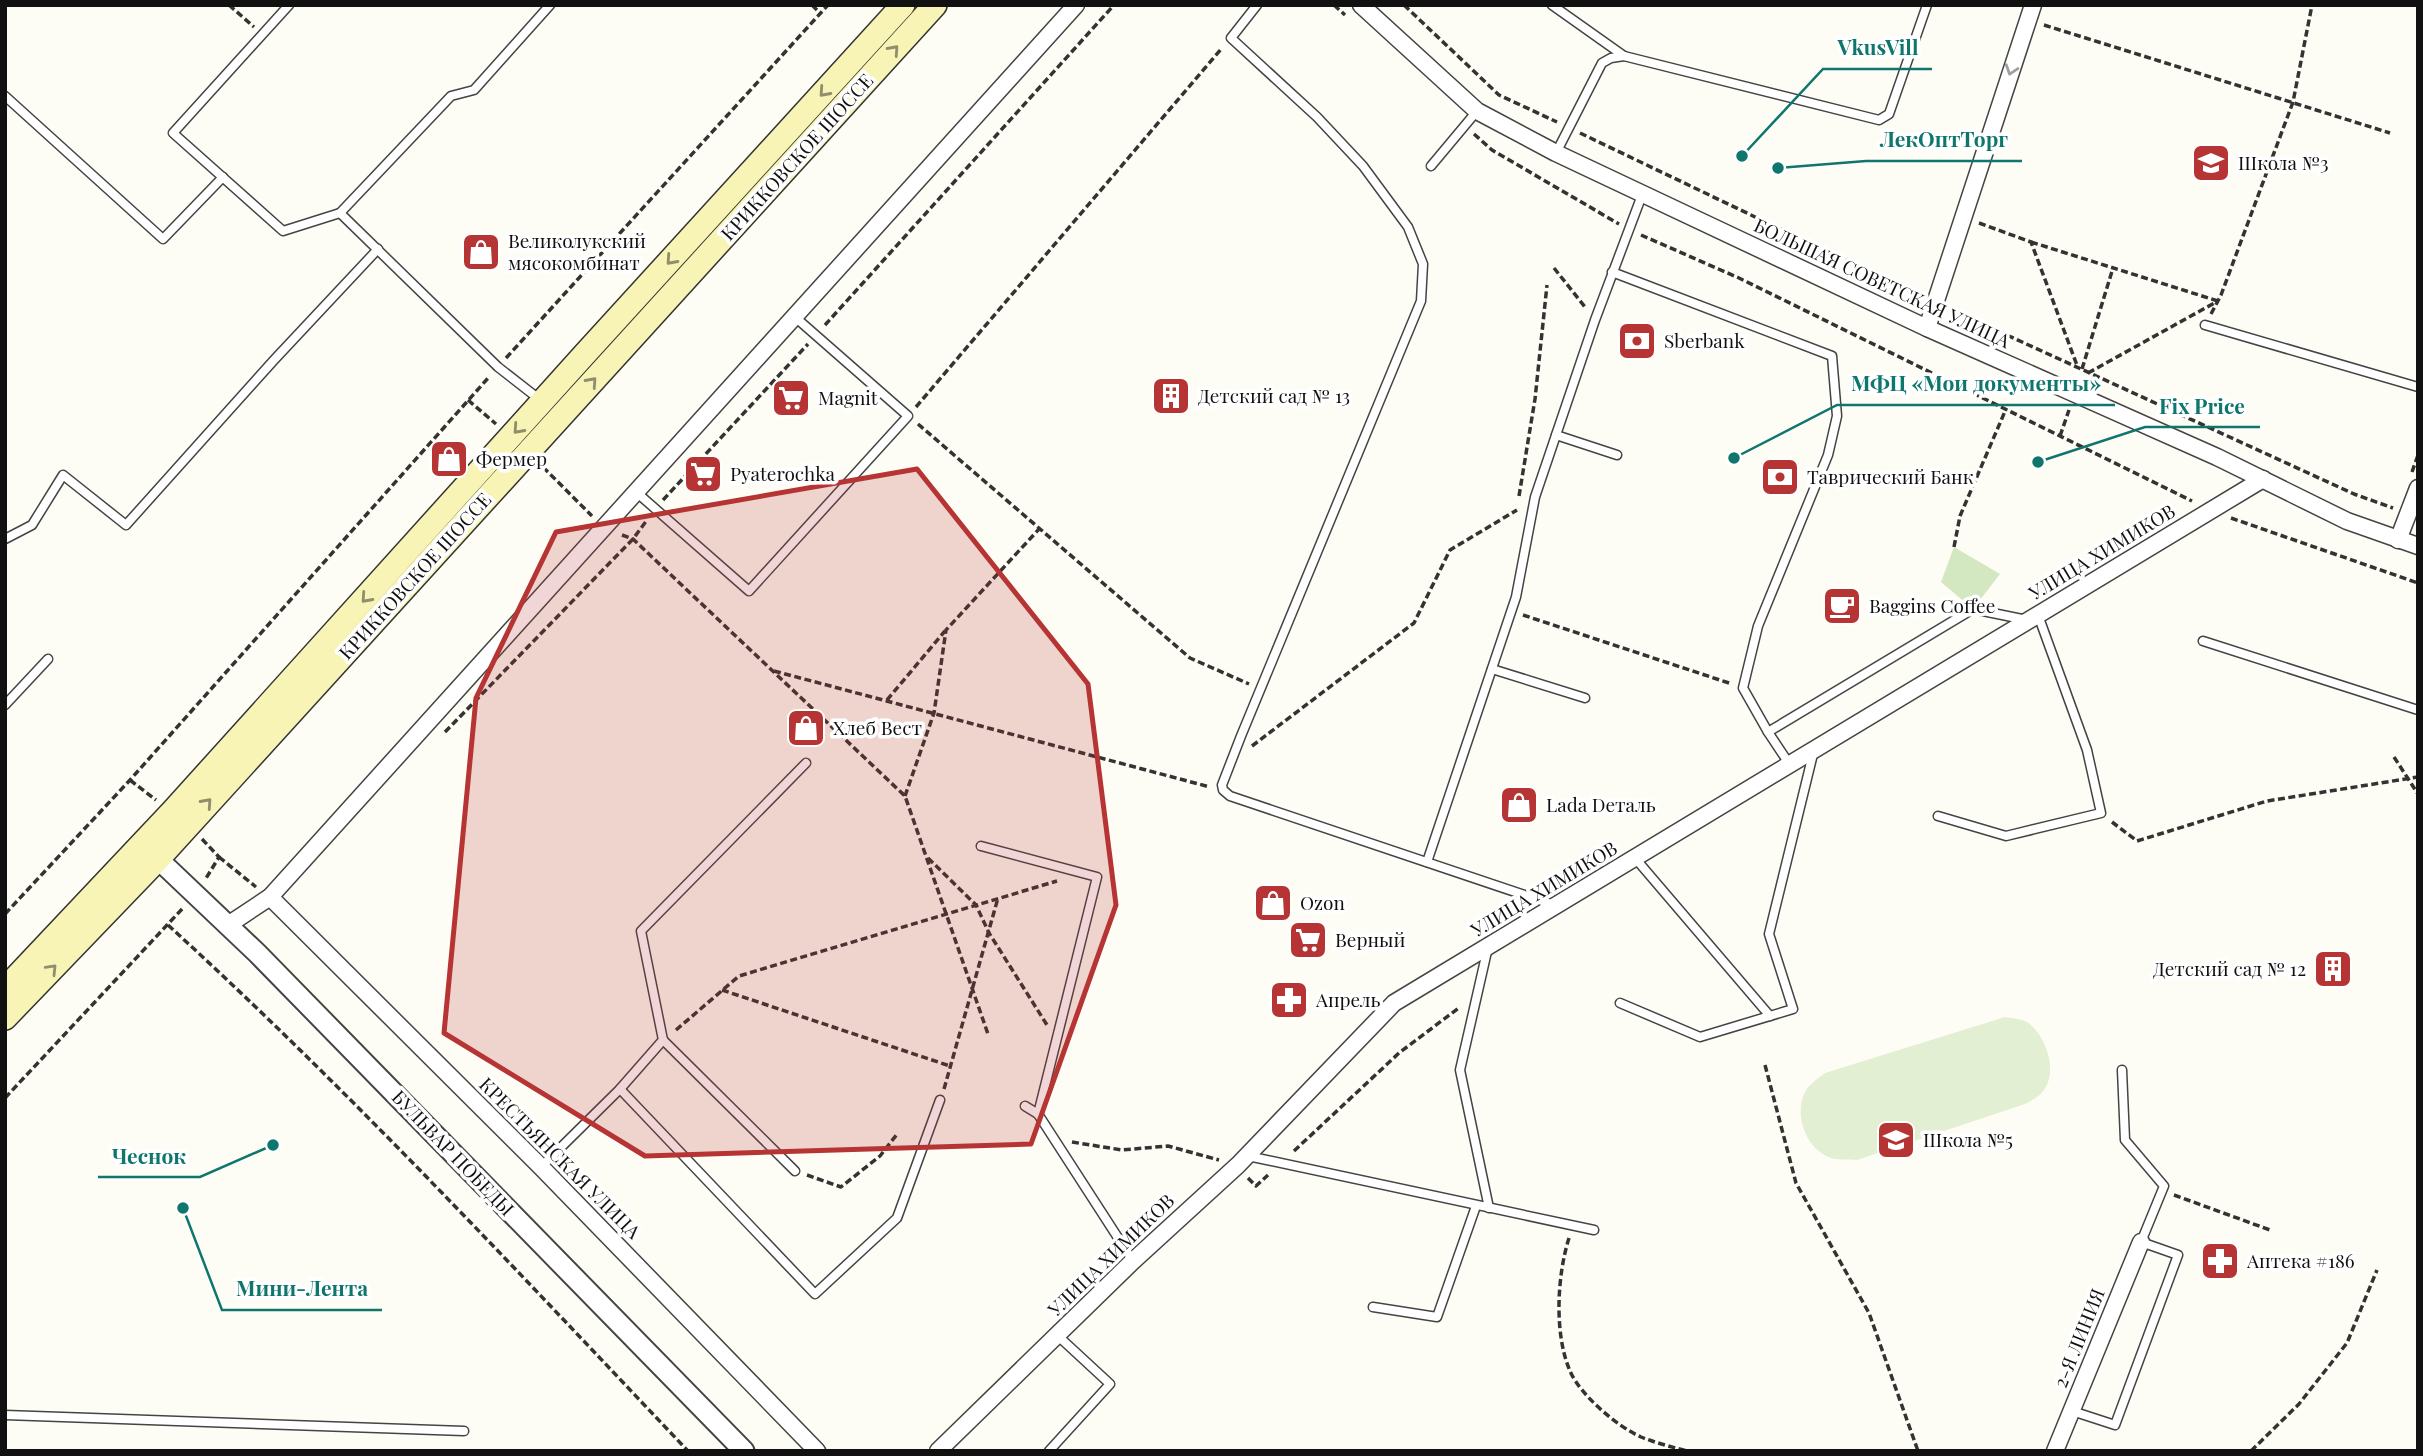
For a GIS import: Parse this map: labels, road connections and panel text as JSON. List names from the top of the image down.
{
  "streets": {
    "main road": ["КРИККОВСКОЕ ШОССЕ"],
    "street": [
      "БОЛЬШАЯ СОВЕТСКАЯ УЛИЦА",
      "УЛИЦА ХИМИКОВ",
      "БУЛЬВАР ПОБЕДЫ",
      "КРЕСТЬЯНСКАЯ УЛИЦА",
      "2-Я ЛИНИЯ"
    ]
  },
  "crossings": [
    ["КРИККОВСКОЕ ШОССЕ", "БУЛЬВАР ПОБЕДЫ"],
    ["БОЛЬШАЯ СОВЕТСКАЯ УЛИЦА", "УЛИЦА ХИМИКОВ"]
  ],
  "places": {
    "other": [
      "VkusVill",
      "ЛекОптТорг",
      "МФЦ «Мои документы»",
      "Fix Price",
      "Чеснок",
      "Мини-Лента"
    ],
    "school or university": ["Школа №3", "Школа №5"],
    "shop": [
      "Великолукский мясокомбинат",
      "Фермер",
      "Хлеб Вест",
      "Lada Dеталь",
      "Ozon"
    ],
    "bank": ["Sberbank", "Таврический Банк"],
    "building": ["Детский сад № 13", "Детский сад № 12"],
    "supermarket": ["Magnit", "Pyaterochka", "Верный"],
    "cafe": ["Baggins Coffee"],
    "pharmacy": ["Апрель", "Аптека #186"]
  }
}
